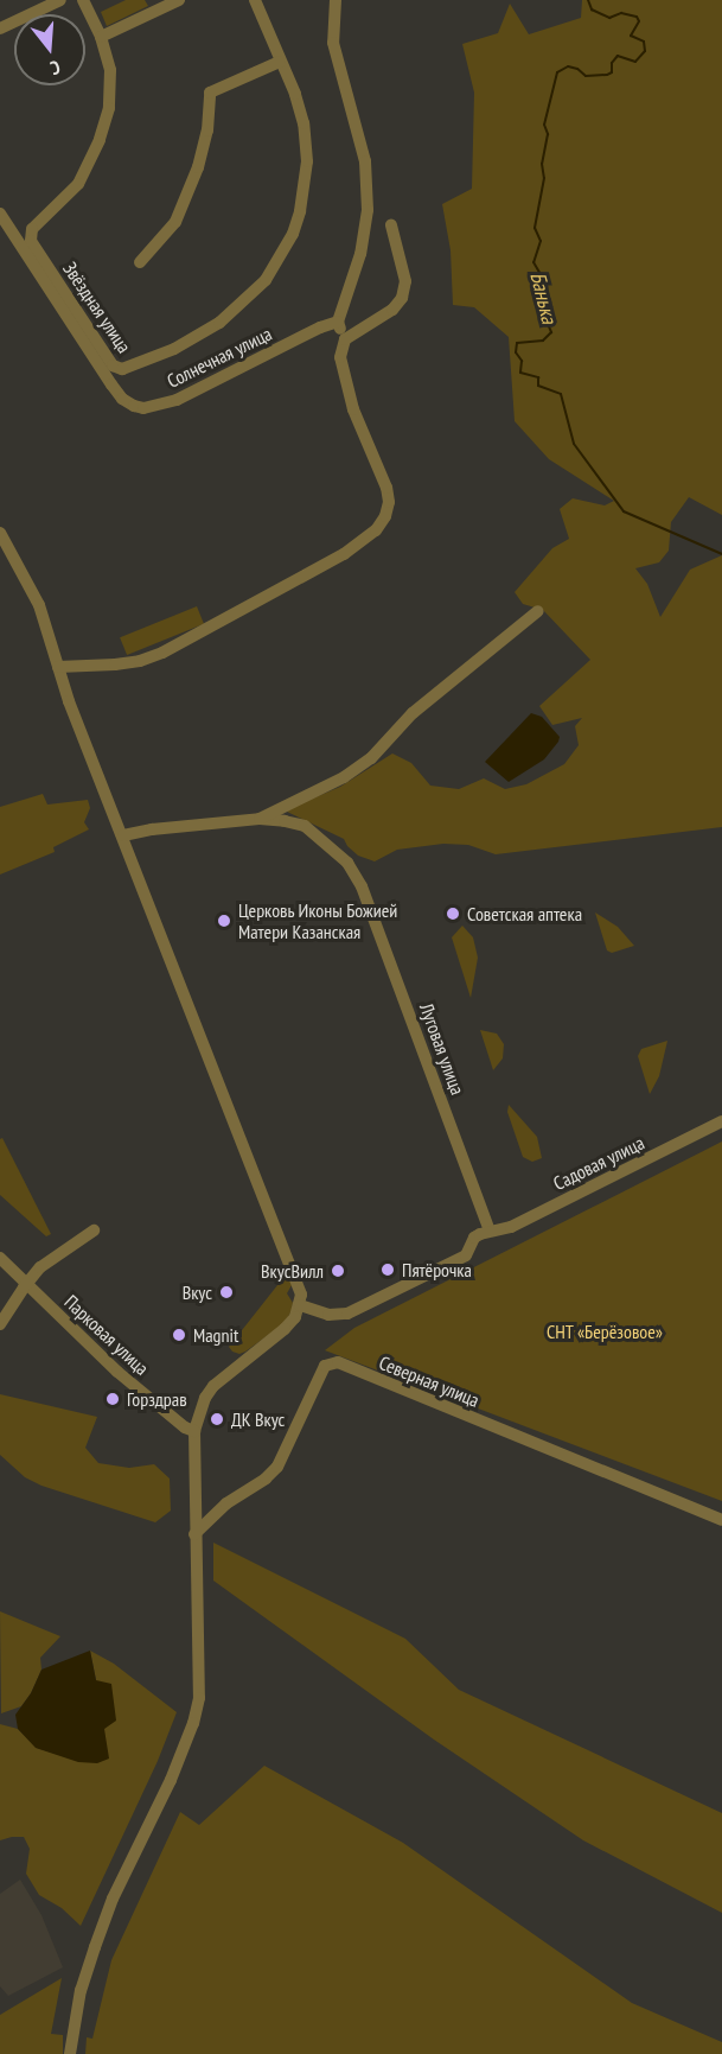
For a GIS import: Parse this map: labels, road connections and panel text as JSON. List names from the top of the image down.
{
  "streets": {
    "street": [
      "Звёздная улица",
      "Солнечная улица",
      "Луговая улица",
      "Садовая улица",
      "Парковая улица",
      "Северная улица"
    ]
  },
  "crossings": [
    ["Луговая улица", "Садовая улица"]
  ],
  "water": ["Банька"],
  "parks": ["СНТ «Берёзовое»"],
  "places": [
    "Советская аптека",
    "Церковь Иконы Божией Матери Казанская",
    "Пятёрочка",
    "ВкусВилл",
    "Вкус",
    "Magnit",
    "Горздрав",
    "ДК Вкус"
  ],
  "north": "bottom"
}
